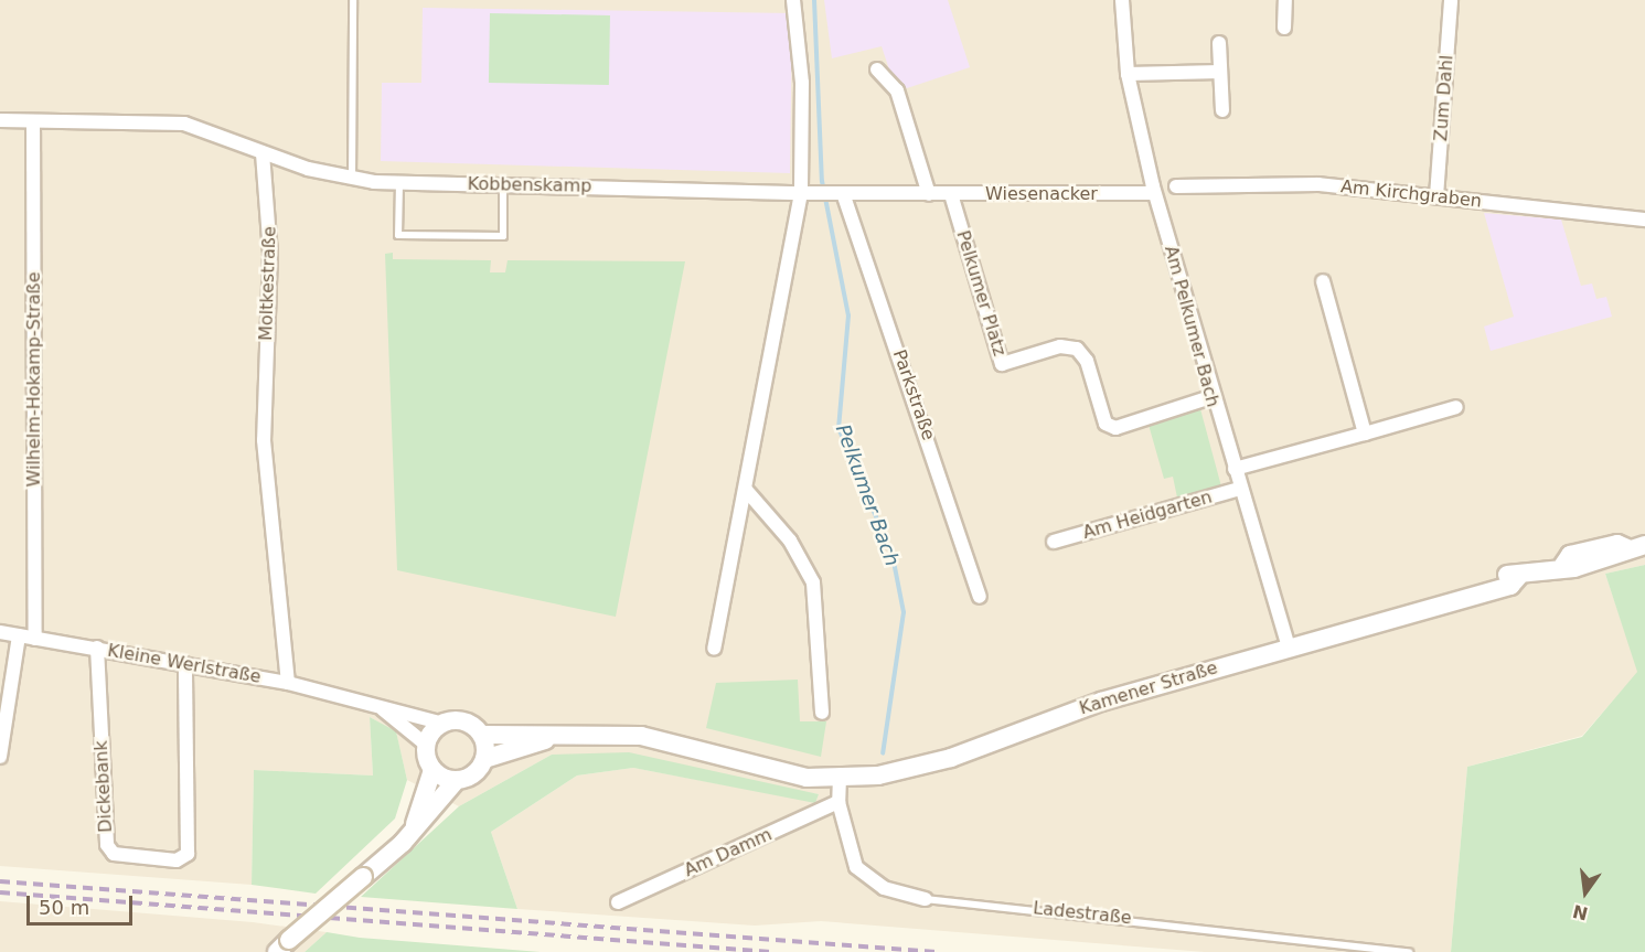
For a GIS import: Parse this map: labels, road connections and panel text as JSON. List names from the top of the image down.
{
  "streets": {
    "main road": ["Kamener Straße"],
    "street": [
      "Zum Dahl",
      "Kobbenskamp",
      "Wiesenacker",
      "Am Kirchgraben",
      "Moltkestraße",
      "Pelkumer Platz",
      "Am Pelkumer Bach",
      "Wilhelm-Hokamp-Straße",
      "Parkstraße",
      "Am Heidgarten",
      "Kleine Werlstraße",
      "Dickebank",
      "Am Damm",
      "Ladestraße"
    ]
  },
  "crossings": [
    ["Zum Dahl", "Am Kirchgraben"],
    ["Kobbenskamp", "Wiesenacker"],
    ["Kobbenskamp", "Moltkestraße"],
    ["Wiesenacker", "Pelkumer Platz"],
    ["Wiesenacker", "Am Pelkumer Bach"],
    ["Wiesenacker", "Parkstraße"],
    ["Moltkestraße", "Kleine Werlstraße"],
    ["Pelkumer Platz", "Am Pelkumer Bach"],
    ["Am Pelkumer Bach", "Am Heidgarten"],
    ["Am Pelkumer Bach", "Kamener Straße"],
    ["Wilhelm-Hokamp-Straße", "Kleine Werlstraße"],
    ["Kleine Werlstraße", "Kamener Straße"],
    ["Kleine Werlstraße", "Dickebank"],
    ["Kamener Straße", "Ladestraße"],
    ["Am Damm", "Ladestraße"]
  ],
  "water": ["Pelkumer Bach"],
  "scale_bar": "50 m",
  "north": "bottom"
}
